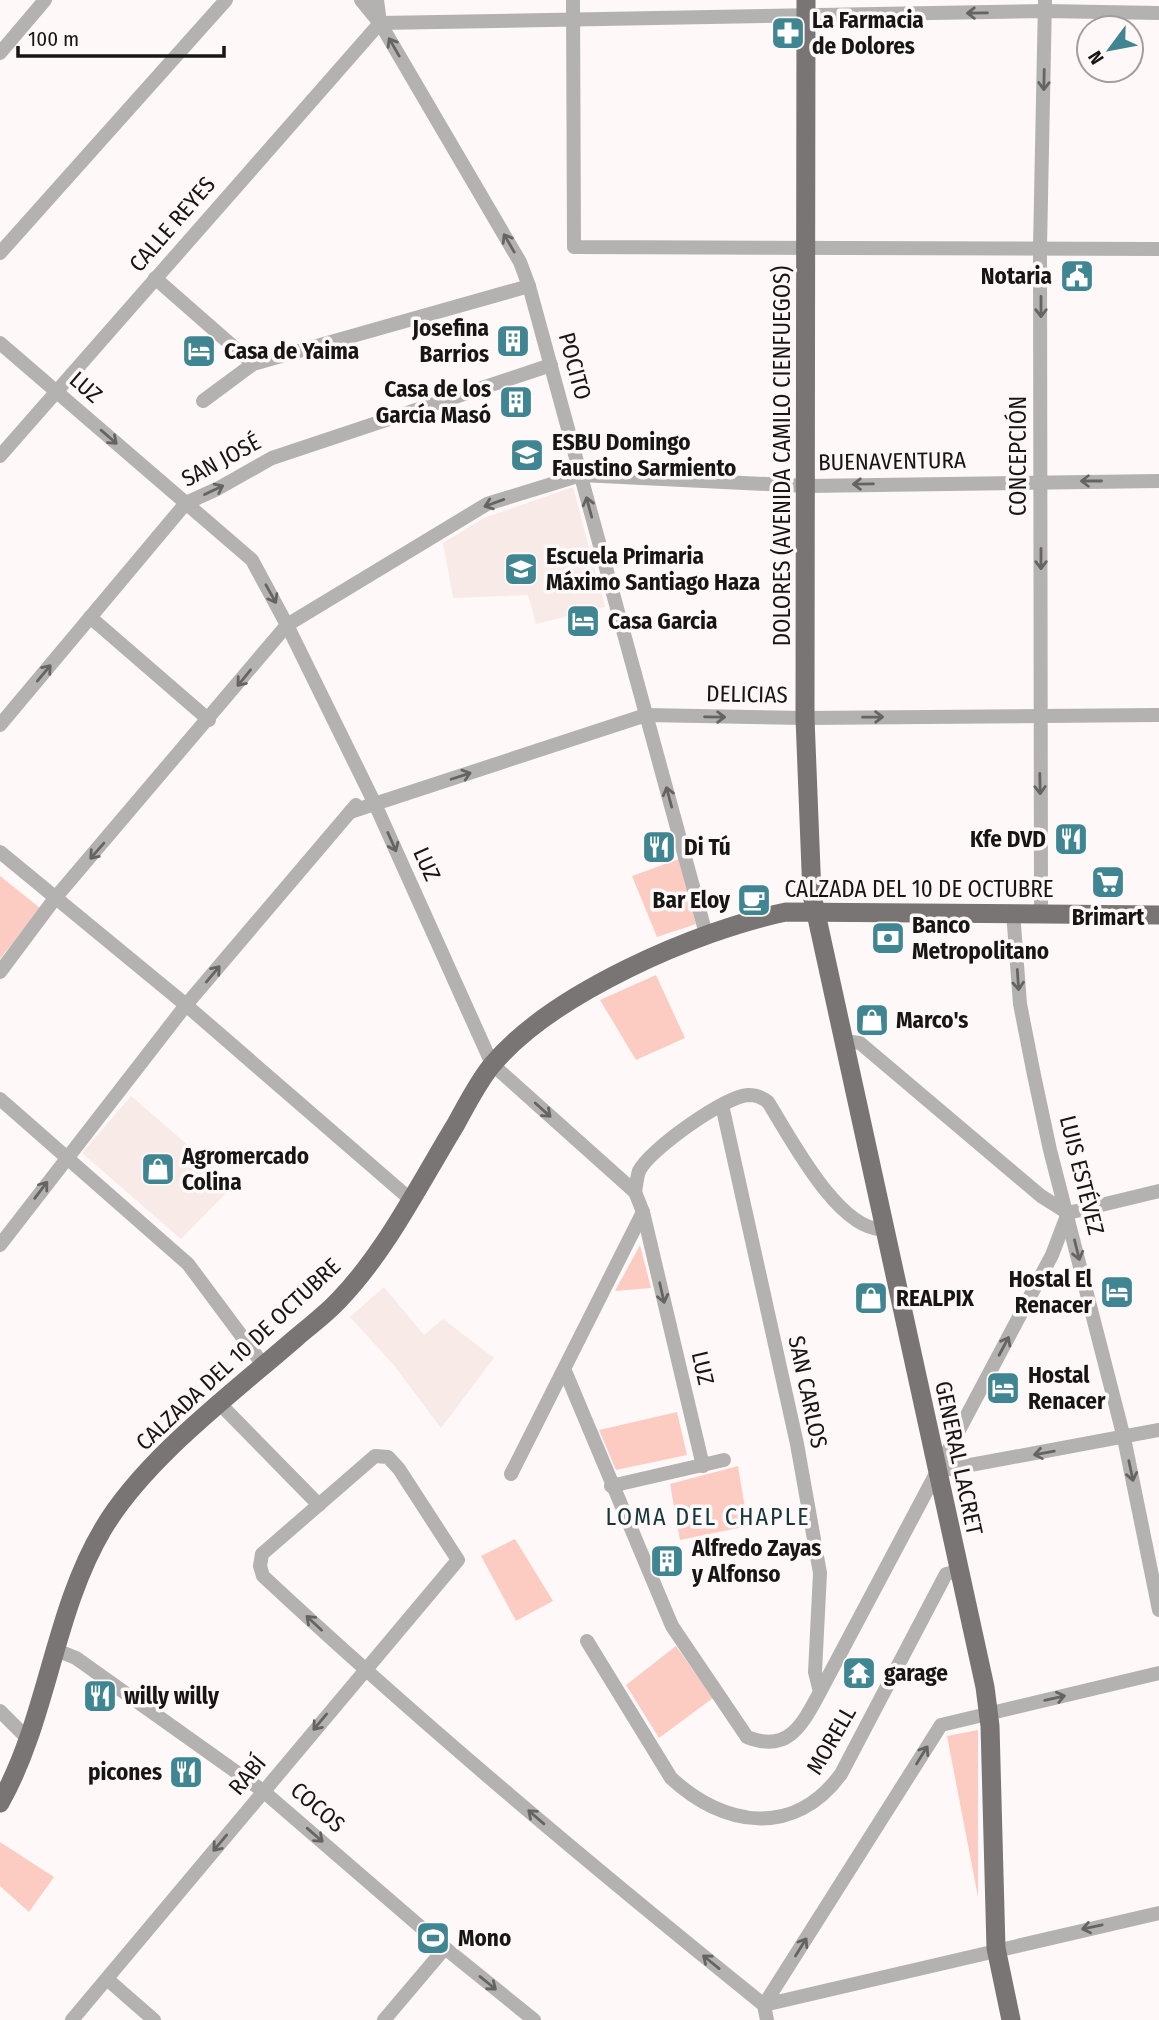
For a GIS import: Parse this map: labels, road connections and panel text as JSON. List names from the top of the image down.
{
  "streets": {
    "main road": ["DOLORES (AVENIDA CAMILO CIENFUEGOS)", "CALZADA DEL 10 DE OCTUBRE", "GENERAL LACRET"],
    "street": [
      "CALLE REYES",
      "POCITO",
      "LUZ",
      "CONCEPCIÓN",
      "SAN JOSÉ",
      "BUENAVENTURA",
      "DELICIAS",
      "LUIS ESTÉVEZ",
      "SAN CARLOS",
      "MORELL",
      "RABÍ",
      "COCOS"
    ]
  },
  "crossings": [
    ["CALLE REYES", "POCITO"],
    ["CALLE REYES", "LUZ"],
    ["POCITO", "SAN JOSÉ"],
    ["POCITO", "BUENAVENTURA"],
    ["POCITO", "DELICIAS"],
    ["POCITO", "CALZADA DEL 10 DE OCTUBRE"],
    ["LUZ", "SAN JOSÉ"],
    ["LUZ", "BUENAVENTURA"],
    ["LUZ", "DELICIAS"],
    ["LUZ", "CALZADA DEL 10 DE OCTUBRE"],
    ["DOLORES (AVENIDA CAMILO CIENFUEGOS)", "BUENAVENTURA"],
    ["DOLORES (AVENIDA CAMILO CIENFUEGOS)", "DELICIAS"],
    ["DOLORES (AVENIDA CAMILO CIENFUEGOS)", "CALZADA DEL 10 DE OCTUBRE"],
    ["DOLORES (AVENIDA CAMILO CIENFUEGOS)", "GENERAL LACRET"],
    ["CONCEPCIÓN", "BUENAVENTURA"],
    ["CONCEPCIÓN", "DELICIAS"],
    ["CONCEPCIÓN", "CALZADA DEL 10 DE OCTUBRE"],
    ["CALZADA DEL 10 DE OCTUBRE", "LUIS ESTÉVEZ"],
    ["CALZADA DEL 10 DE OCTUBRE", "GENERAL LACRET"],
    ["CALZADA DEL 10 DE OCTUBRE", "COCOS"],
    ["GENERAL LACRET", "MORELL"],
    ["RABÍ", "COCOS"]
  ],
  "one_way": [
    "POCITO",
    "LUZ",
    "CONCEPCIÓN",
    "BUENAVENTURA",
    "DELICIAS",
    "LUIS ESTÉVEZ",
    "RABÍ",
    "COCOS"
  ],
  "districts": ["LOMA DEL CHAPLE"],
  "places": {
    "pharmacy": ["La Farmacia de Dolores"],
    "public building": ["Notaria"],
    "building": ["Josefina Barrios", "Casa de los García Masó", "Alfredo Zayas y Alfonso"],
    "hotel": [
      "Casa de Yaima",
      "Casa Garcia",
      "Hostal El Renacer",
      "Hostal Renacer"
    ],
    "school or university": ["ESBU Domingo Faustino Sarmiento", "Escuela Primaria Máximo Santiago Haza"],
    "restaurant": [
      "Kfe DVD",
      "Di Tú",
      "willy willy",
      "picones"
    ],
    "supermarket": ["Brimart"],
    "cafe": ["Bar Eloy"],
    "bank": ["Banco Metropolitano"],
    "shop": ["Marco's", "Agromercado Colina", "REALPIX"],
    "temple": ["garage"],
    "sports": ["Mono"]
  },
  "scale_bar": "100 m",
  "north": "bottom left"
}
